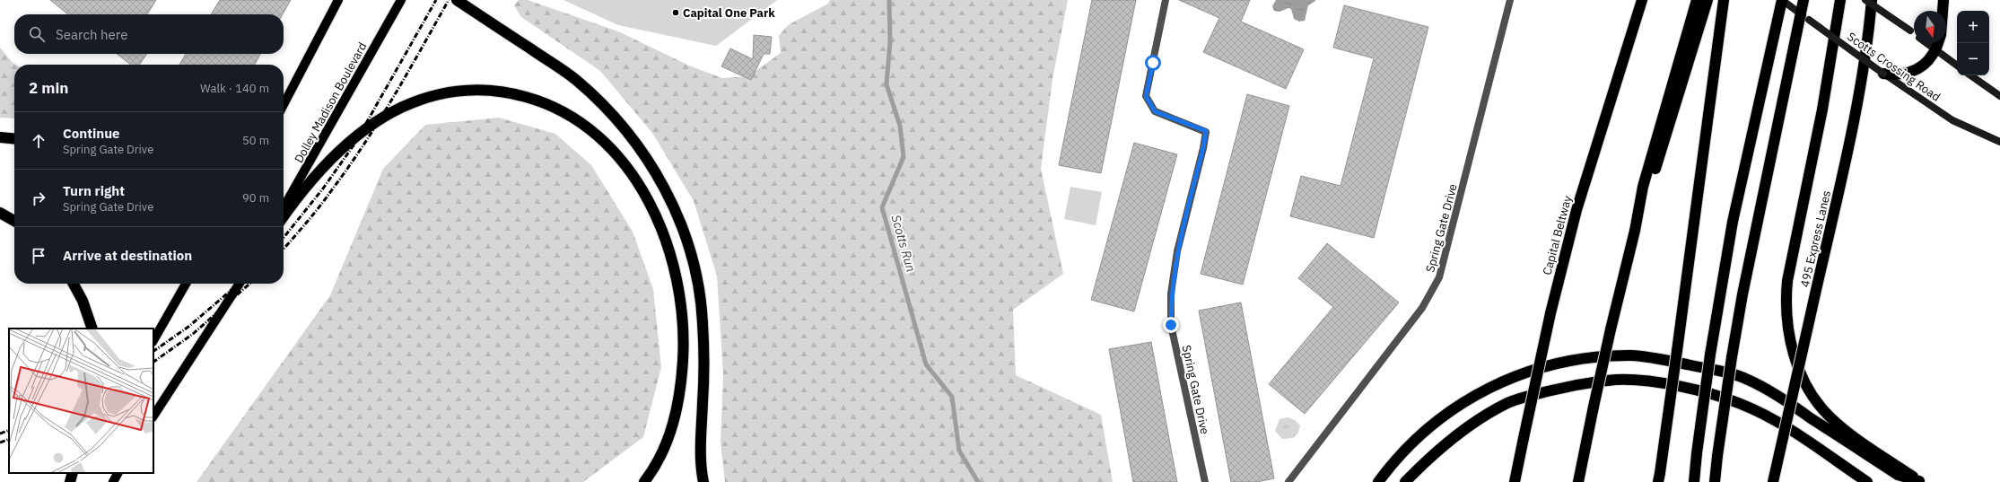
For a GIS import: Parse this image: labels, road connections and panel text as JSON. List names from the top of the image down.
{
  "streets": {
    "highway": ["Capital Beltway", "495 Express Lanes"],
    "main road": ["Scotts Crossing Road", "Dolley Madison Boulevard"],
    "street": ["Spring Gate Drive"]
  },
  "water": ["Scotts Run"],
  "places": ["Capital One Park"],
  "north": "bottom",
  "page": {
    "map_buttons": ["+", "−"],
    "search": "Search here",
    "heading": ["2 min", "Walk · 140 m"],
    "list": [
      ["Continue", "Spring Gate Drive", "50 m"],
      ["Turn right", "Spring Gate Drive", "90 m"],
      "Arrive at destination"
    ]
  }
}
